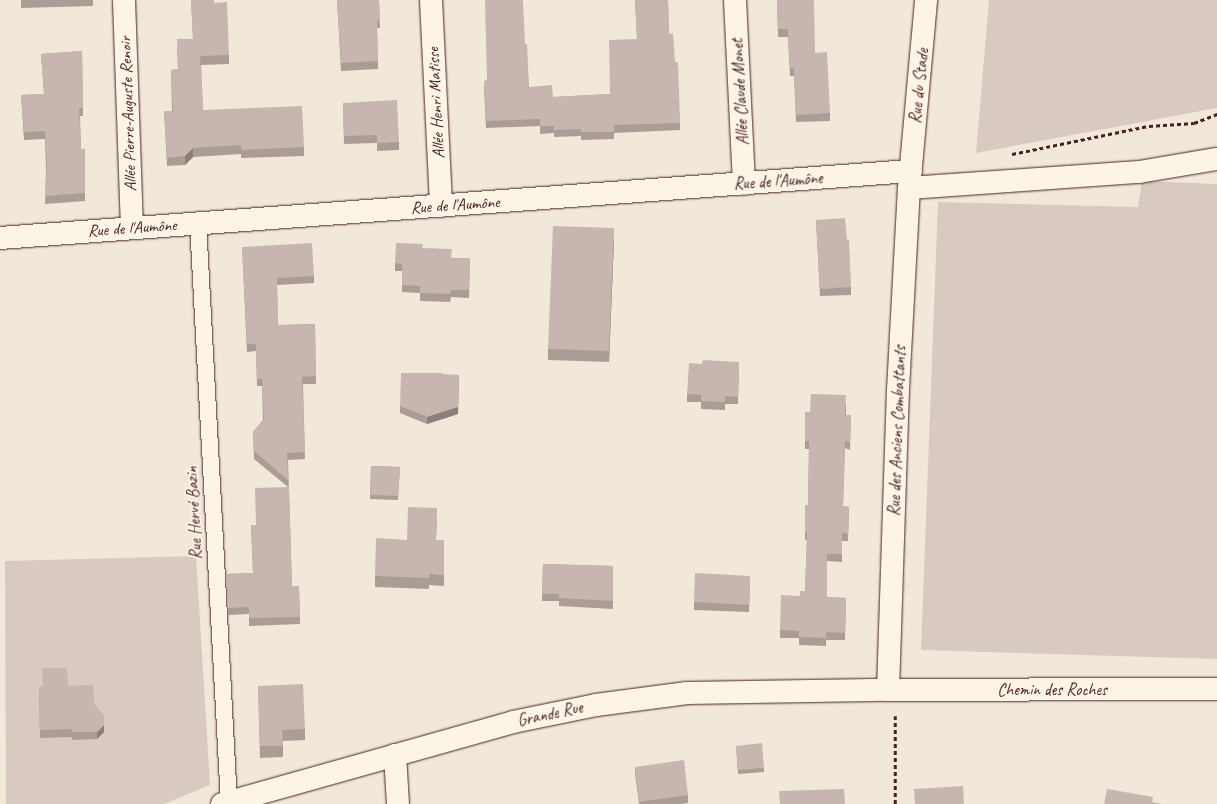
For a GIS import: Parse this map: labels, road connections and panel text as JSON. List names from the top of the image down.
{
  "streets": {
    "street": [
      "Rue du Stade",
      "Allée Claude Monet",
      "Allée Henri Matisse",
      "Allée Pierre-Auguste Renoir",
      "Rue de l'Aumône",
      "Rue des Anciens Combattants",
      "Chemin des Roches",
      "Grande Rue"
    ],
    "lane": ["Rue Hervé Bazin"]
  },
  "crossings": [
    ["Rue du Stade", "Rue de l'Aumône"],
    ["Rue du Stade", "Rue des Anciens Combattants"],
    ["Allée Claude Monet", "Rue de l'Aumône"],
    ["Allée Henri Matisse", "Rue de l'Aumône"],
    ["Allée Pierre-Auguste Renoir", "Rue de l'Aumône"],
    ["Rue de l'Aumône", "Rue des Anciens Combattants"],
    ["Rue de l'Aumône", "Rue Hervé Bazin"],
    ["Rue des Anciens Combattants", "Chemin des Roches"],
    ["Rue des Anciens Combattants", "Grande Rue"],
    ["Rue Hervé Bazin", "Grande Rue"],
    ["Chemin des Roches", "Grande Rue"]
  ]
}
